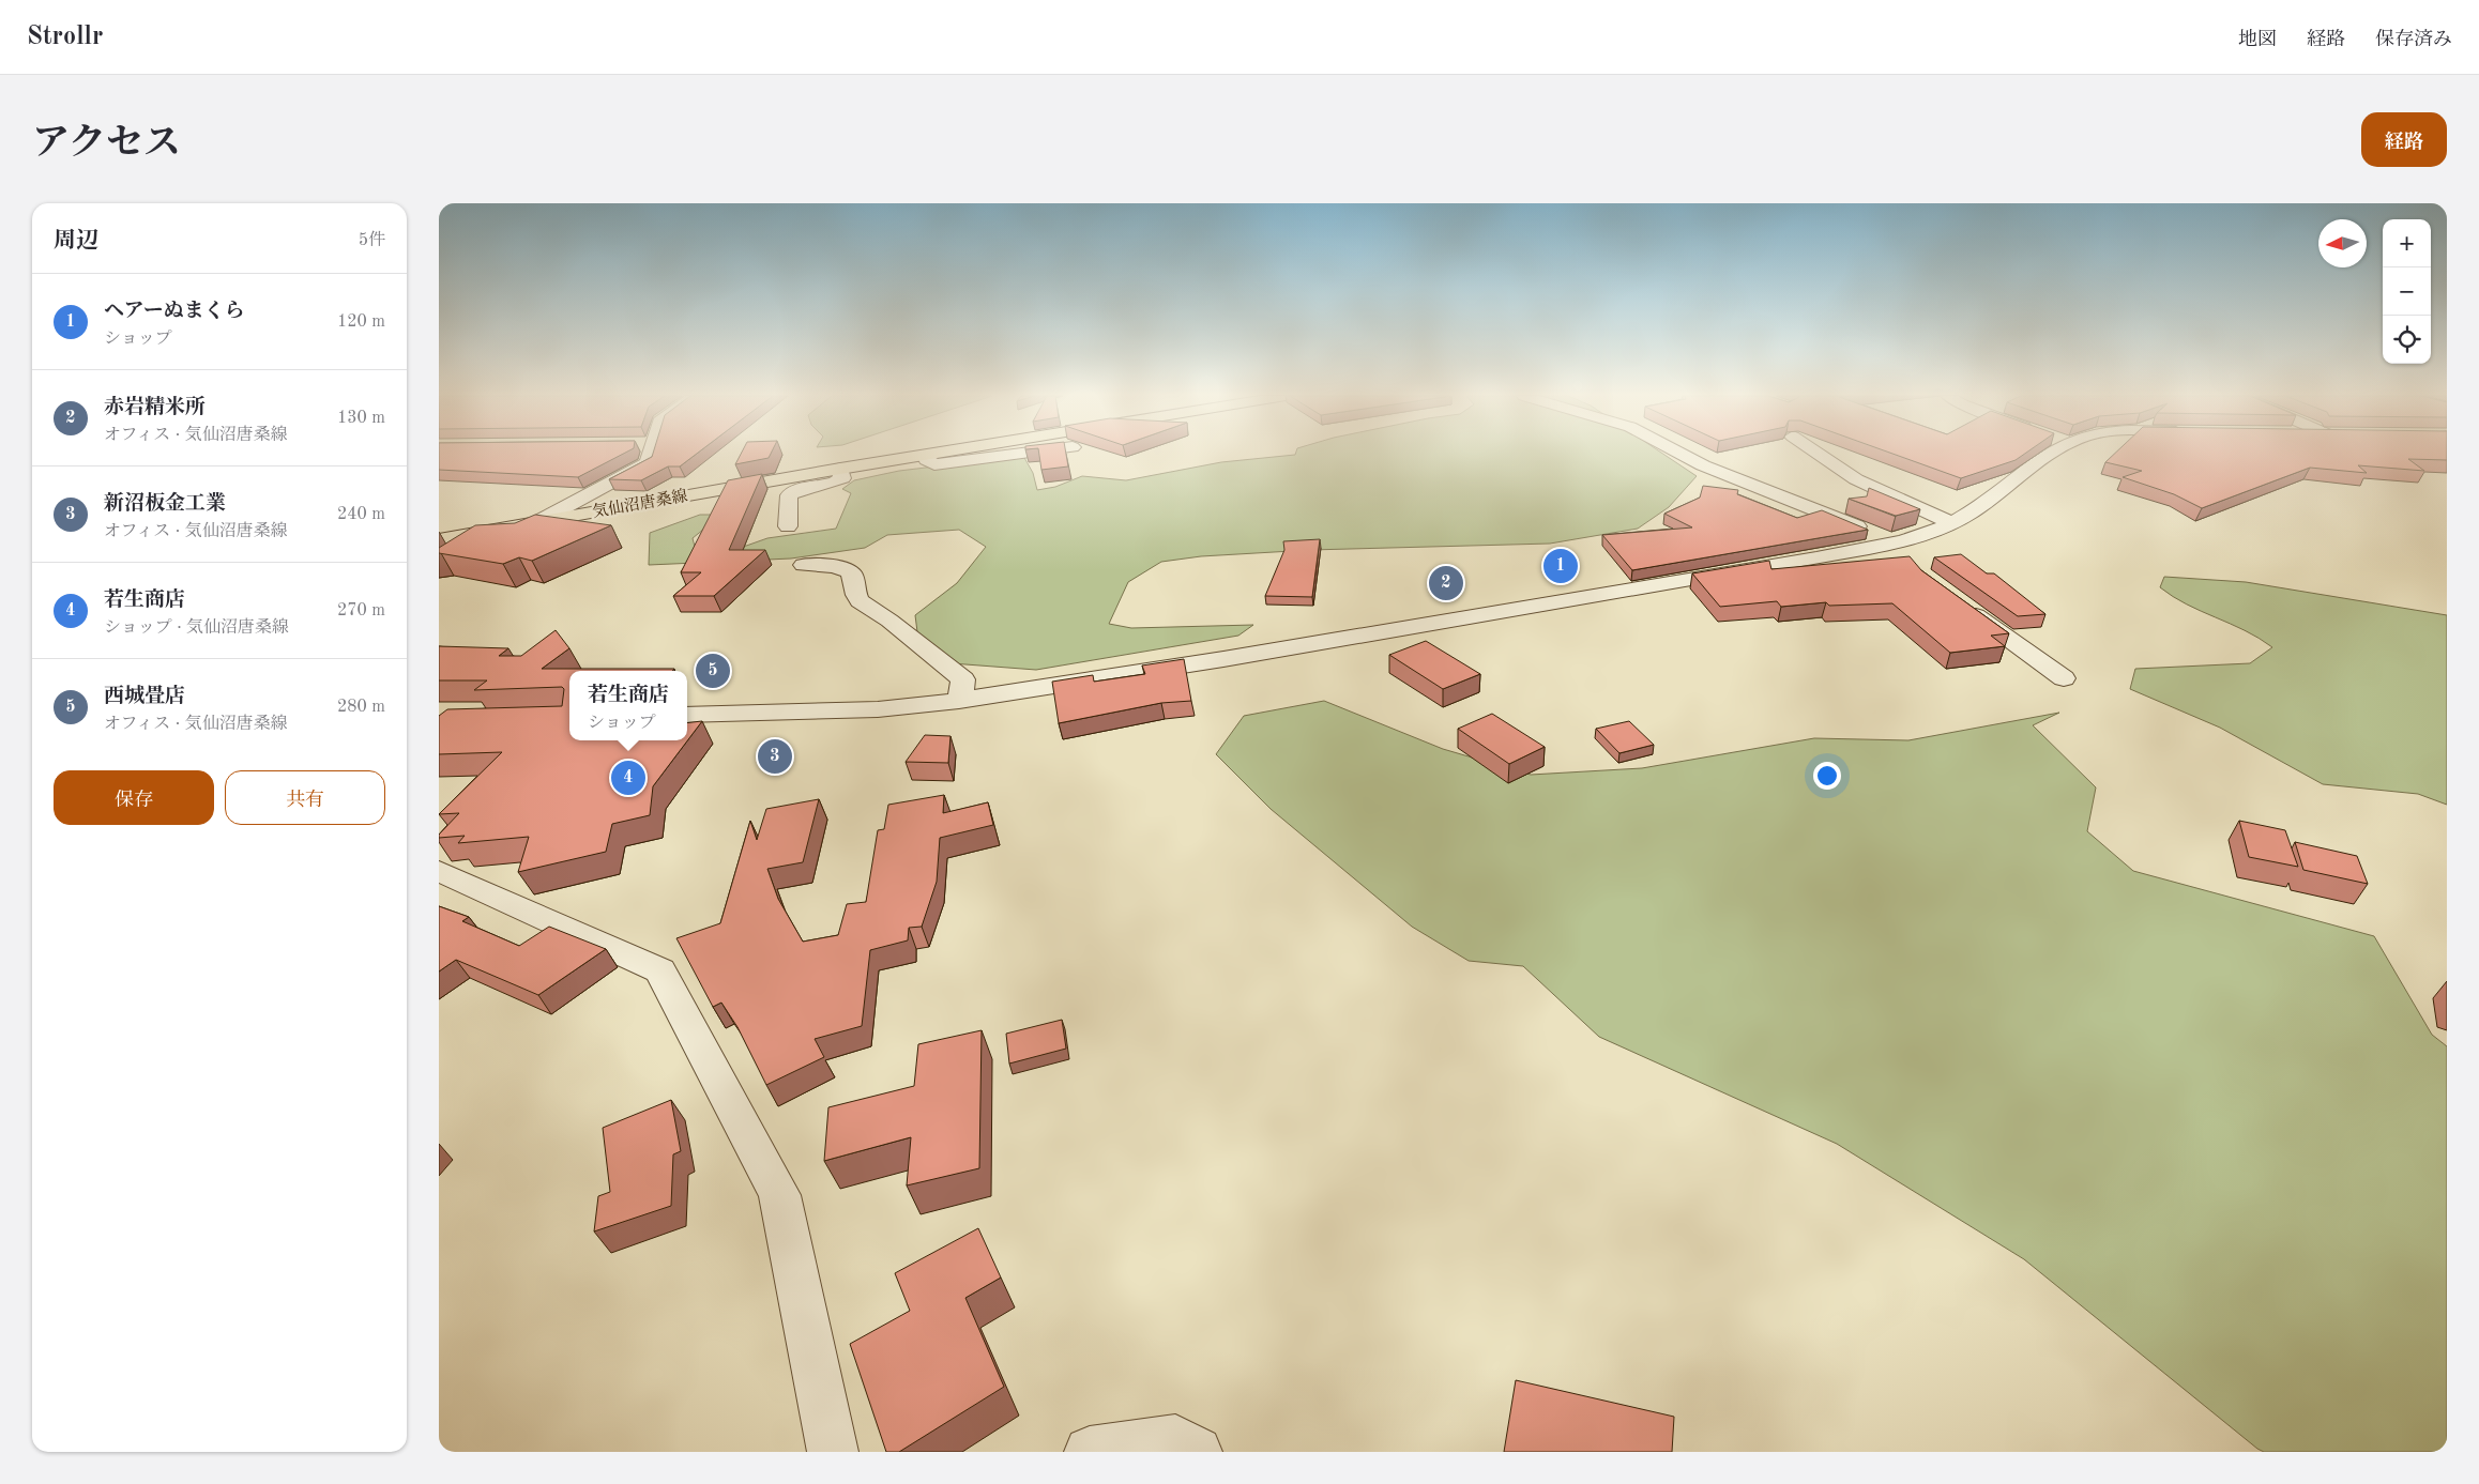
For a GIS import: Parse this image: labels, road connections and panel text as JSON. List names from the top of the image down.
{
  "streets": {
    "main road": ["気仙沼唐桑線"]
  },
  "north": "left",
  "page": {
    "header": "Strollr",
    "nav": ["地図", "経路", "保存済み"],
    "title": "アクセス",
    "buttons": [
      "経路",
      ["保存", "共有"]
    ],
    "heading": ["周辺", "5件"],
    "map_buttons": ["+", "−"],
    "list": [
      {
        "mark": "1",
        "name": "ヘアーぬまくら",
        "note": "ショップ",
        "value": "120 m"
      },
      {
        "mark": "2",
        "name": "赤岩精米所",
        "note": "オフィス · 気仙沼唐桑線",
        "value": "130 m"
      },
      {
        "mark": "3",
        "name": "新沼板金工業",
        "note": "オフィス · 気仙沼唐桑線",
        "value": "240 m"
      },
      {
        "mark": "4",
        "name": "若生商店",
        "note": "ショップ · 気仙沼唐桑線",
        "value": "270 m"
      },
      {
        "mark": "5",
        "name": "西城畳店",
        "note": "オフィス · 気仙沼唐桑線",
        "value": "280 m"
      }
    ],
    "pins": [
      "1",
      "2",
      "5",
      "3",
      "4"
    ],
    "popup": ["若生商店", "ショップ"]
  }
}
